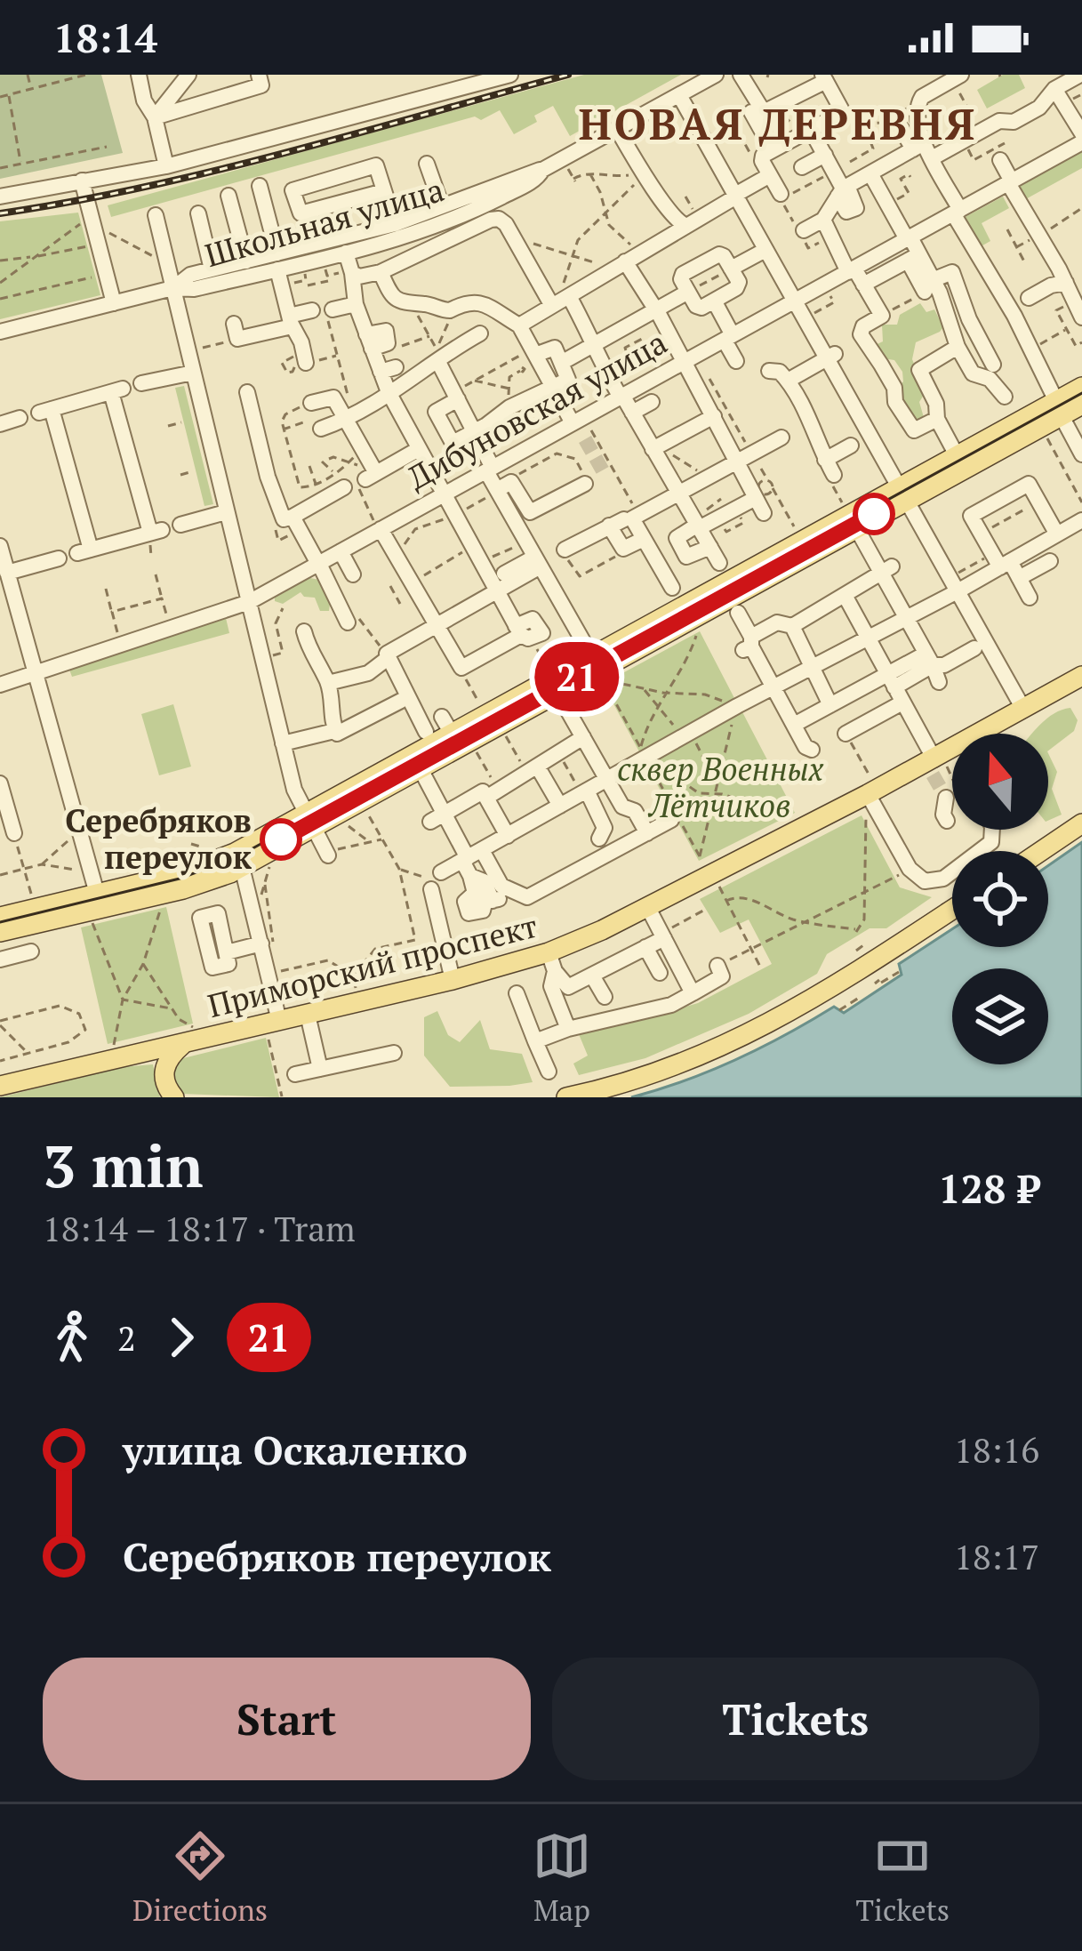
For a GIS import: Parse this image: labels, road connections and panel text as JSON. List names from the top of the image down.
{
  "streets": {
    "main road": ["Приморский проспект"],
    "street": ["Школьная улица", "Дибуновская улица"]
  },
  "districts": ["НОВАЯ ДЕРЕВНЯ"],
  "parks": ["сквер Военных Лётчиков"],
  "places": ["Серебряков переулок"],
  "lines": ["tram line 21"],
  "north": "top",
  "page": {
    "status": "18:14",
    "on_map": "21",
    "heading": ["3 min", "18:14 – 18:17 · Tram", "128 ₽"],
    "legs": ["2", "21"],
    "list": [
      {
        "name": "улица Оскаленко",
        "value": "18:16"
      },
      {
        "name": "Серебряков переулок",
        "value": "18:17"
      }
    ],
    "buttons": ["Start", "Tickets"],
    "tabs": ["Directions", "Map", "Tickets"]
  }
}
